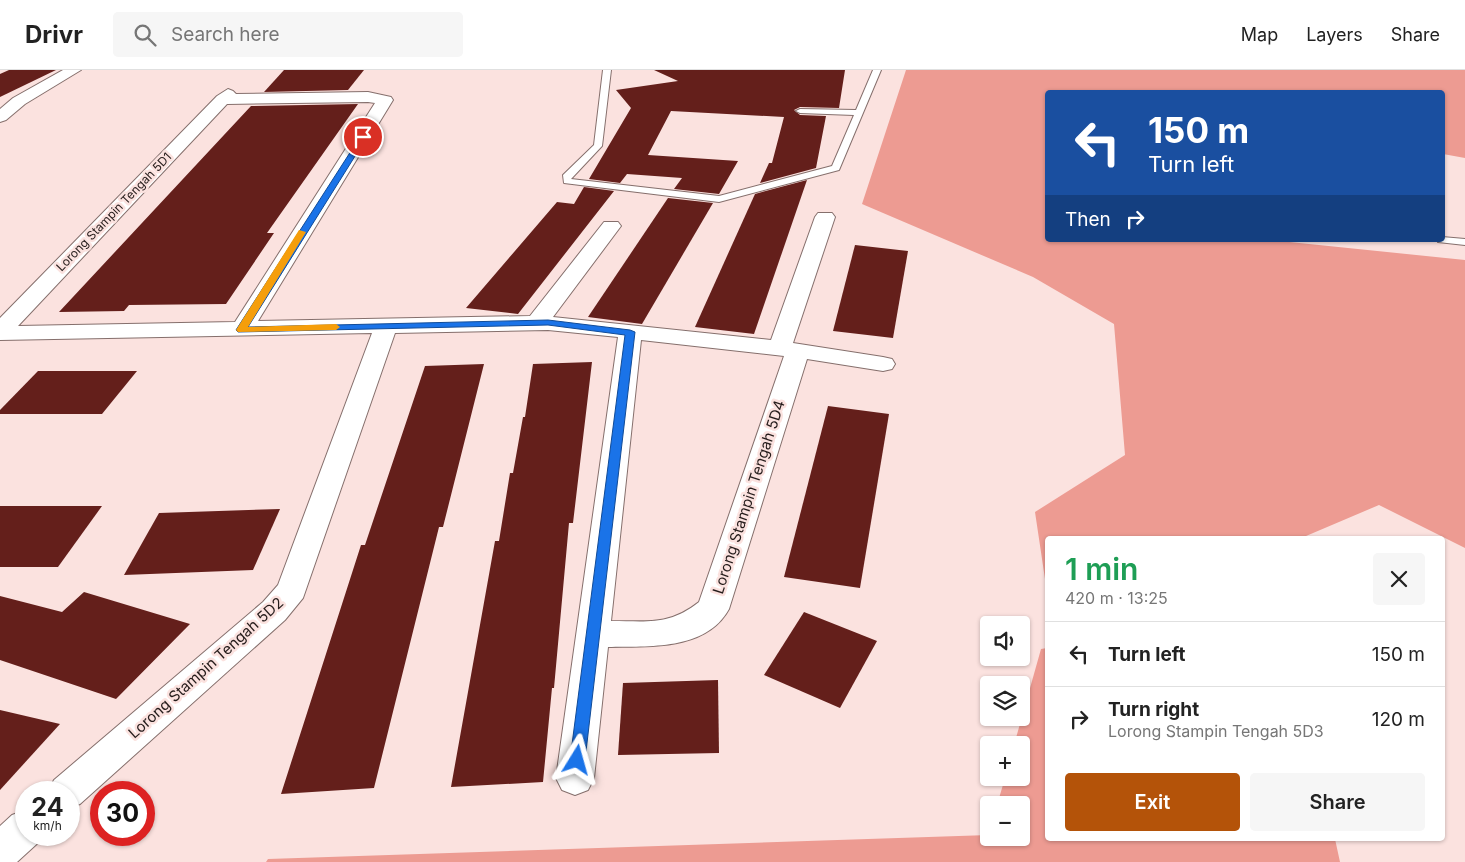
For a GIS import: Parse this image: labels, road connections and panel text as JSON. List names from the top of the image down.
{
  "streets": {
    "street": ["Lorong Stampin Tengah 5D1", "Lorong Stampin Tengah 5D4", "Lorong Stampin Tengah 5D2"]
  },
  "page": {
    "header": "Drivr",
    "search": "Search here",
    "nav": ["Map", "Layers", "Share"],
    "turn": ["150 m", "Turn left"],
    "then": "Then",
    "heading": ["1 min", "420 m · 13:25"],
    "map_buttons": ["+", "−"],
    "list": [
      {
        "name": "Turn left",
        "value": "150 m"
      },
      {
        "name": "Turn right",
        "note": "Lorong Stampin Tengah 5D3",
        "value": "120 m"
      }
    ],
    "buttons": ["Exit", "Share"],
    "speed": "24 km/h",
    "limit": "30"
  }
}
